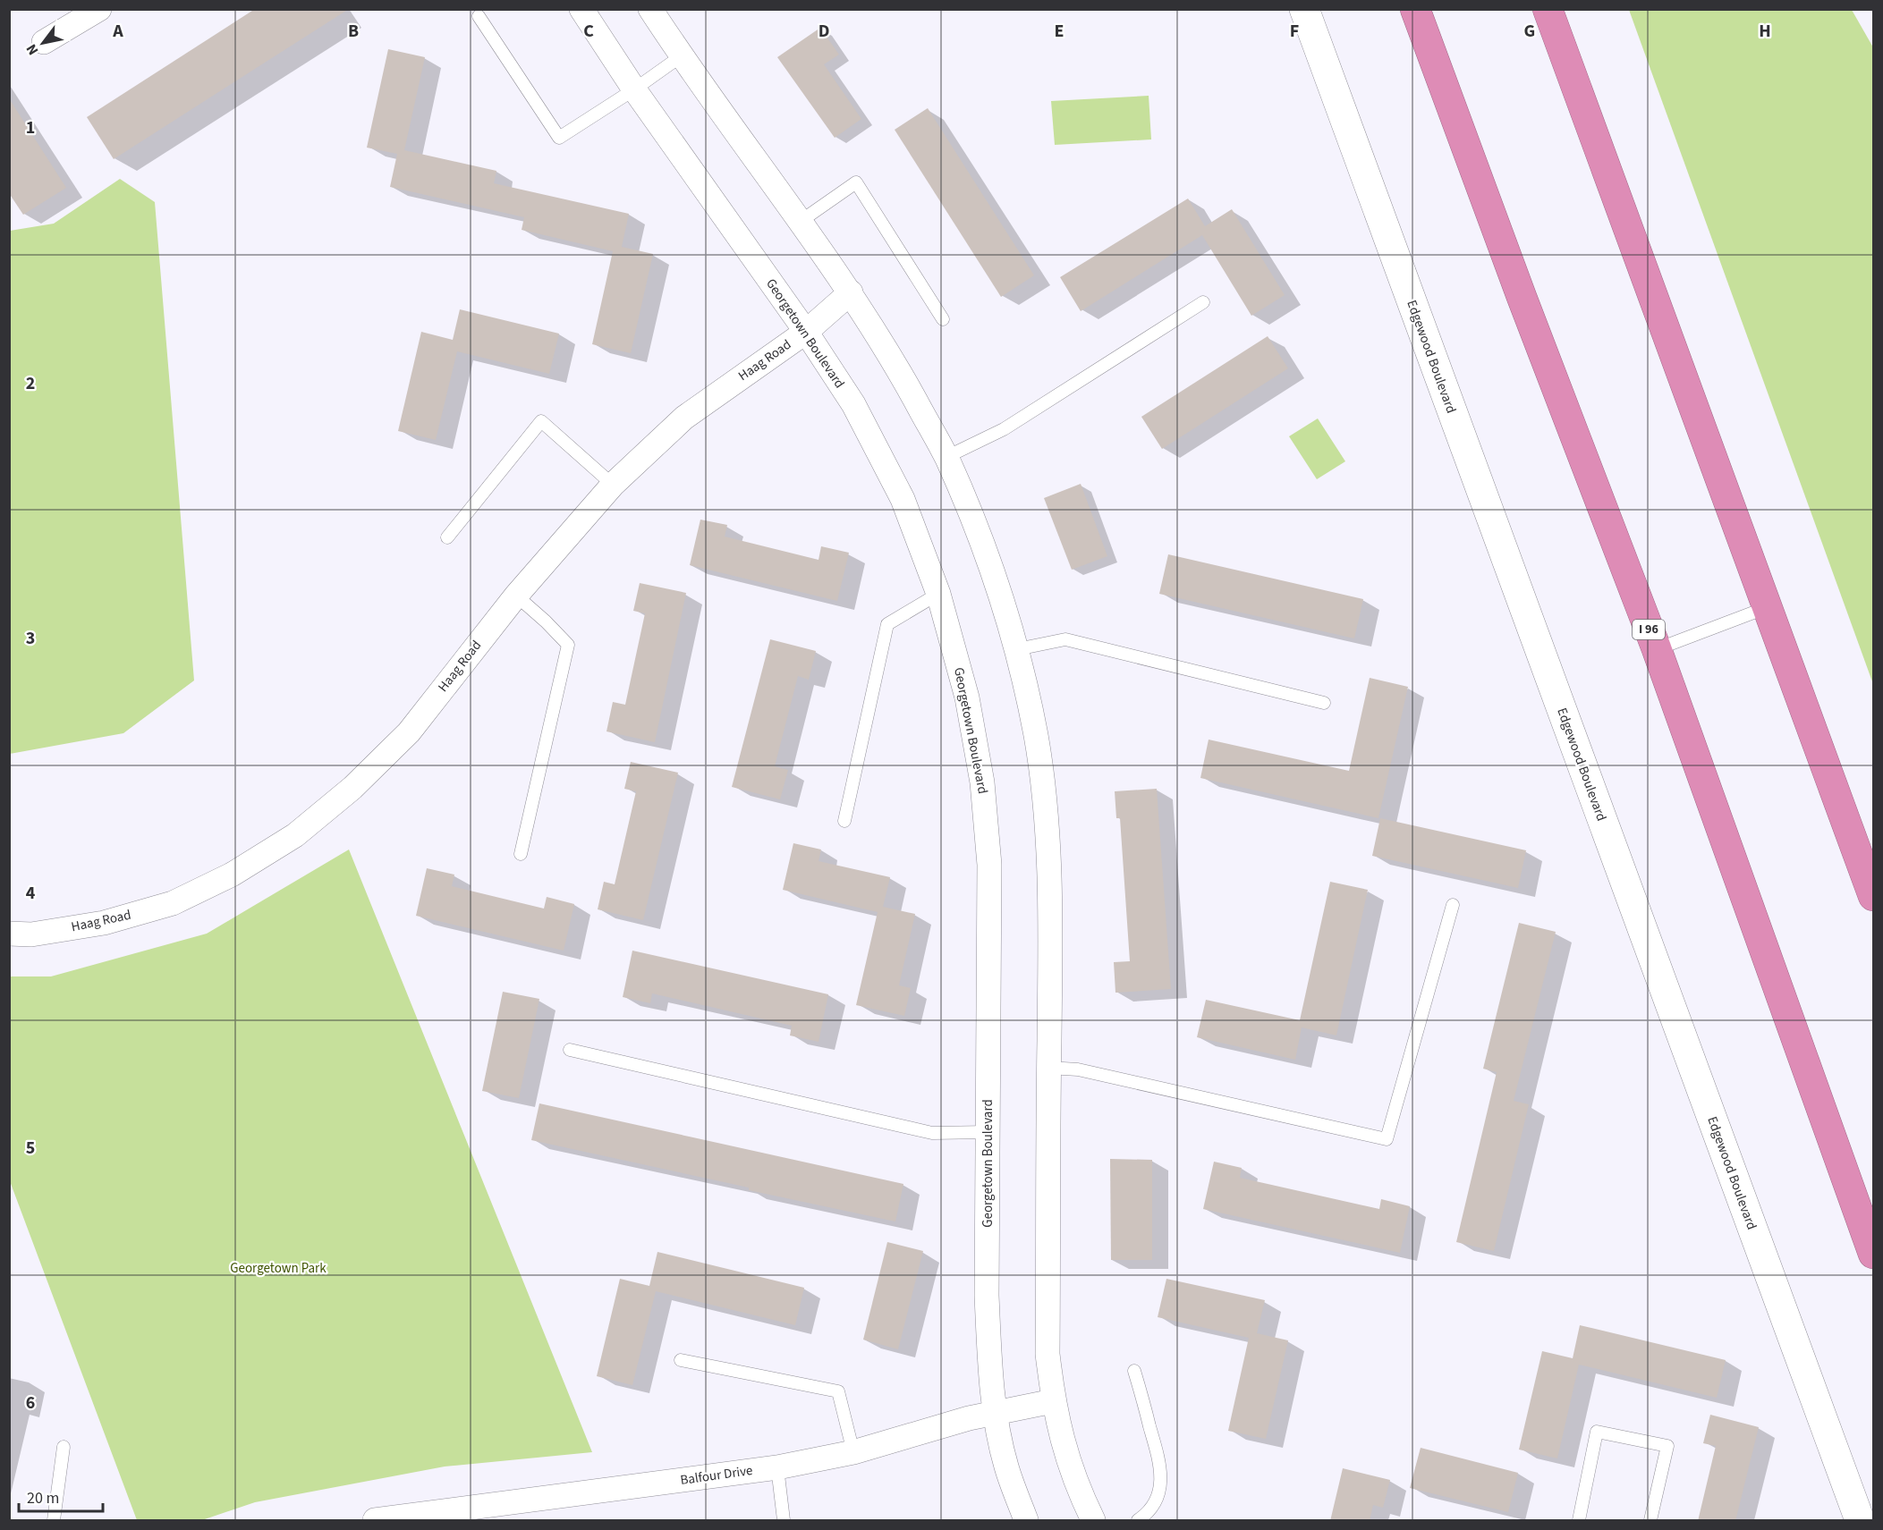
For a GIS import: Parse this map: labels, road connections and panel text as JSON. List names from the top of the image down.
{
  "streets": {
    "highway": ["I 96"],
    "street": [
      "Georgetown Boulevard",
      "Edgewood Boulevard",
      "Haag Road",
      "Balfour Drive"
    ]
  },
  "crossings": [
    ["Georgetown Boulevard", "Haag Road"],
    ["Georgetown Boulevard", "Balfour Drive"]
  ],
  "parks": ["Georgetown Park"],
  "scale_bar": "20 m",
  "north": "bottom left",
  "grid": {
    "columns": [
      "A",
      "B",
      "C",
      "D",
      "E",
      "F",
      "G",
      "H"
    ],
    "rows": [
      "1",
      "2",
      "3",
      "4",
      "5",
      "6"
    ]
  }
}
